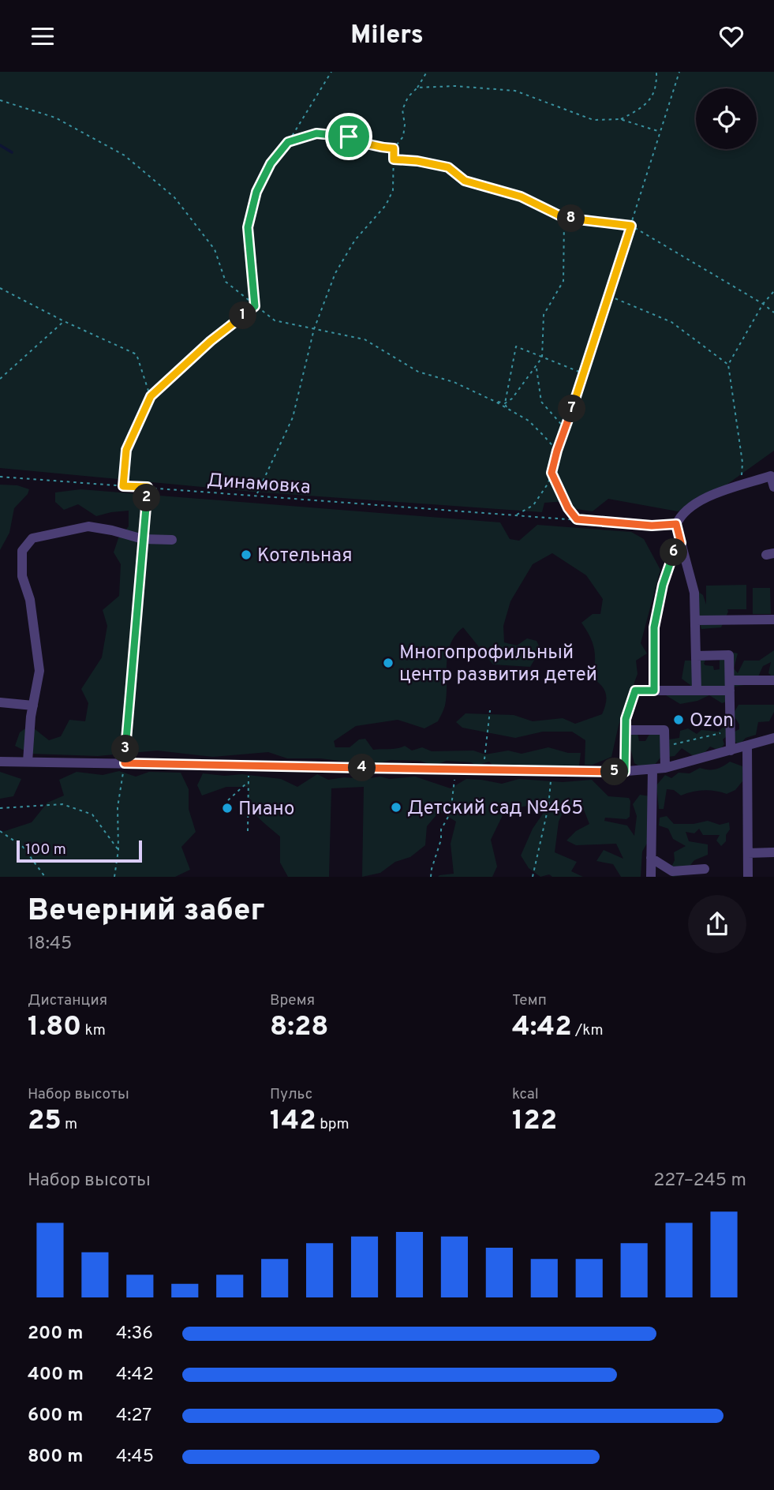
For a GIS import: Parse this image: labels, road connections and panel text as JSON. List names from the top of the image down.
{
  "streets": {
    "path": ["Динамовка"]
  },
  "places": [
    "Котельная",
    "Многопрофильный центр развития детей",
    "Ozon",
    "Детский сад №465",
    "Пиано"
  ],
  "scale_bar": "100 m",
  "page": {
    "header": "Milers",
    "pins": [
      "8",
      "1",
      "7",
      "2",
      "6",
      "3",
      "4",
      "5"
    ],
    "scale": "100 m",
    "heading": ["Вечерний забег", "18:45"],
    "stats": [
      ["Дистанция", "1.80 km"],
      ["Время", "8:28"],
      ["Темп", "4:42 /km"],
      ["Набор высоты", "25 m"],
      ["Пульс", "142 bpm"],
      ["kcal", "122"]
    ],
    "chart": ["Набор высоты", "227–245 m"],
    "list": [
      {
        "name": "200 m",
        "note": "4:36"
      },
      {
        "name": "400 m",
        "note": "4:42"
      },
      {
        "name": "600 m",
        "note": "4:27"
      },
      {
        "name": "800 m",
        "note": "4:45"
      }
    ]
  }
}
